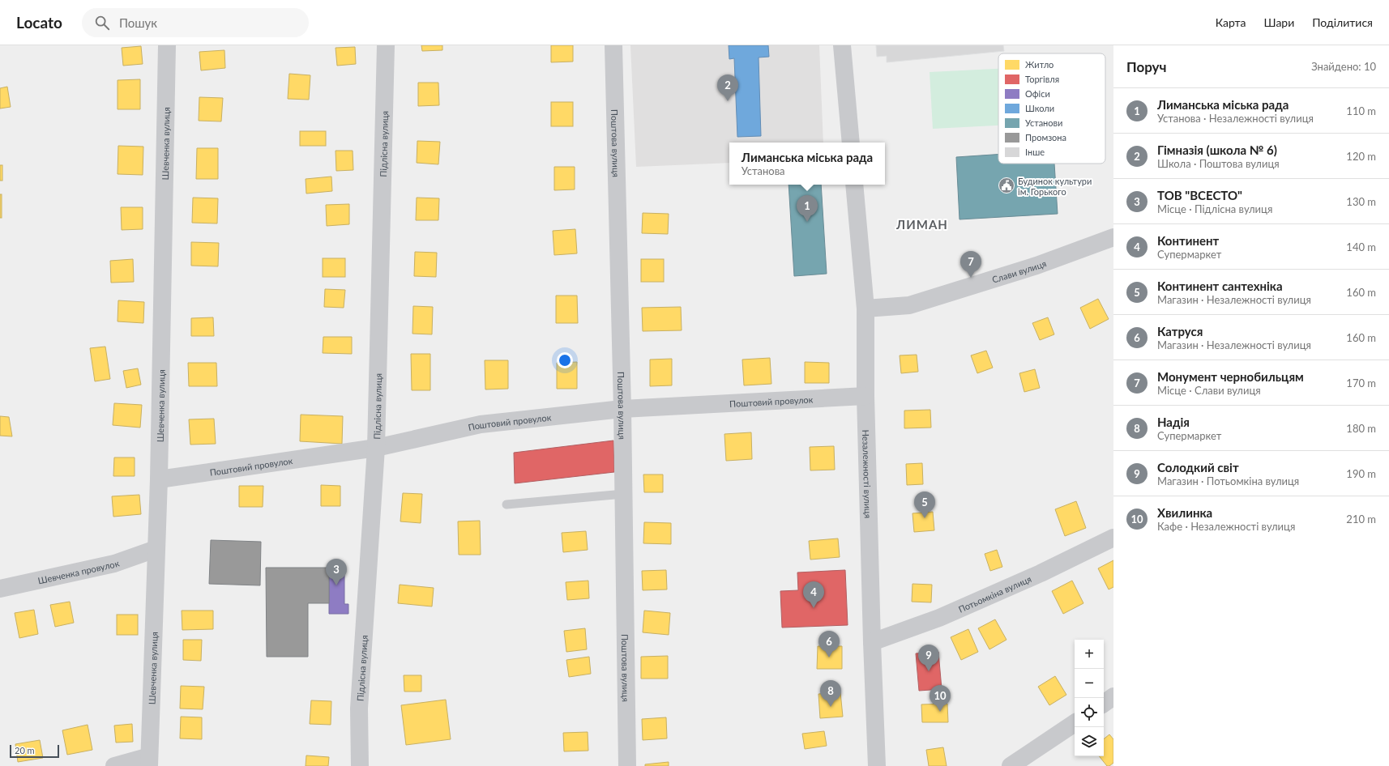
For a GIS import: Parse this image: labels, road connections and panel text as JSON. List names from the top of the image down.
{
  "streets": {
    "street": [
      "Шевченка вулиця",
      "Підлісна вулиця",
      "Поштова вулиця",
      "Слави вулиця",
      "Поштовий провулок",
      "Незалежності вулиця",
      "Шевченка провулок",
      "Потьомкіна вулиця"
    ]
  },
  "crossings": [
    ["Шевченка вулиця", "Поштовий провулок"],
    ["Шевченка вулиця", "Шевченка провулок"],
    ["Підлісна вулиця", "Поштовий провулок"],
    ["Поштова вулиця", "Поштовий провулок"],
    ["Слави вулиця", "Незалежності вулиця"],
    ["Поштовий провулок", "Незалежності вулиця"],
    ["Незалежності вулиця", "Потьомкіна вулиця"]
  ],
  "districts": ["ЛИМАН"],
  "places": {
    "public building": ["Будинок культури ім. Горького"]
  },
  "legend": [
    "Житло",
    "Торгівля",
    "Офіси",
    "Школи",
    "Установи",
    "Промзона",
    "Інше"
  ],
  "scale_bar": "20 m",
  "page": {
    "header": "Locato",
    "search": "Пошук",
    "nav": ["Карта", "Шари", "Поділитися"],
    "heading": ["Поруч", "Знайдено: 10"],
    "pins": [
      "2",
      "1",
      "7",
      "5",
      "3",
      "4",
      "6",
      "9",
      "8",
      "10"
    ],
    "list": [
      {
        "mark": "1",
        "name": "Лиманська міська рада",
        "note": "Установа · Незалежності вулиця",
        "value": "110 m"
      },
      {
        "mark": "2",
        "name": "Гімназія (школа № 6)",
        "note": "Школа · Поштова вулиця",
        "value": "120 m"
      },
      {
        "mark": "3",
        "name": "ТОВ \"ВСЕСТО\"",
        "note": "Місце · Підлісна вулиця",
        "value": "130 m"
      },
      {
        "mark": "4",
        "name": "Континент",
        "note": "Супермаркет",
        "value": "140 m"
      },
      {
        "mark": "5",
        "name": "Континент сантехніка",
        "note": "Магазин · Незалежності вулиця",
        "value": "160 m"
      },
      {
        "mark": "6",
        "name": "Катруся",
        "note": "Магазин · Незалежності вулиця",
        "value": "160 m"
      },
      {
        "mark": "7",
        "name": "Монумент чернобильцям",
        "note": "Місце · Слави вулиця",
        "value": "170 m"
      },
      {
        "mark": "8",
        "name": "Надiя",
        "note": "Супермаркет",
        "value": "180 m"
      },
      {
        "mark": "9",
        "name": "Солодкий світ",
        "note": "Магазин · Потьомкіна вулиця",
        "value": "190 m"
      },
      {
        "mark": "10",
        "name": "Хвилинка",
        "note": "Кафе · Незалежності вулиця",
        "value": "210 m"
      }
    ],
    "popup": ["Лиманська міська рада", "Установа"],
    "map_buttons": ["+", "−"],
    "scale": "20 m"
  }
}
